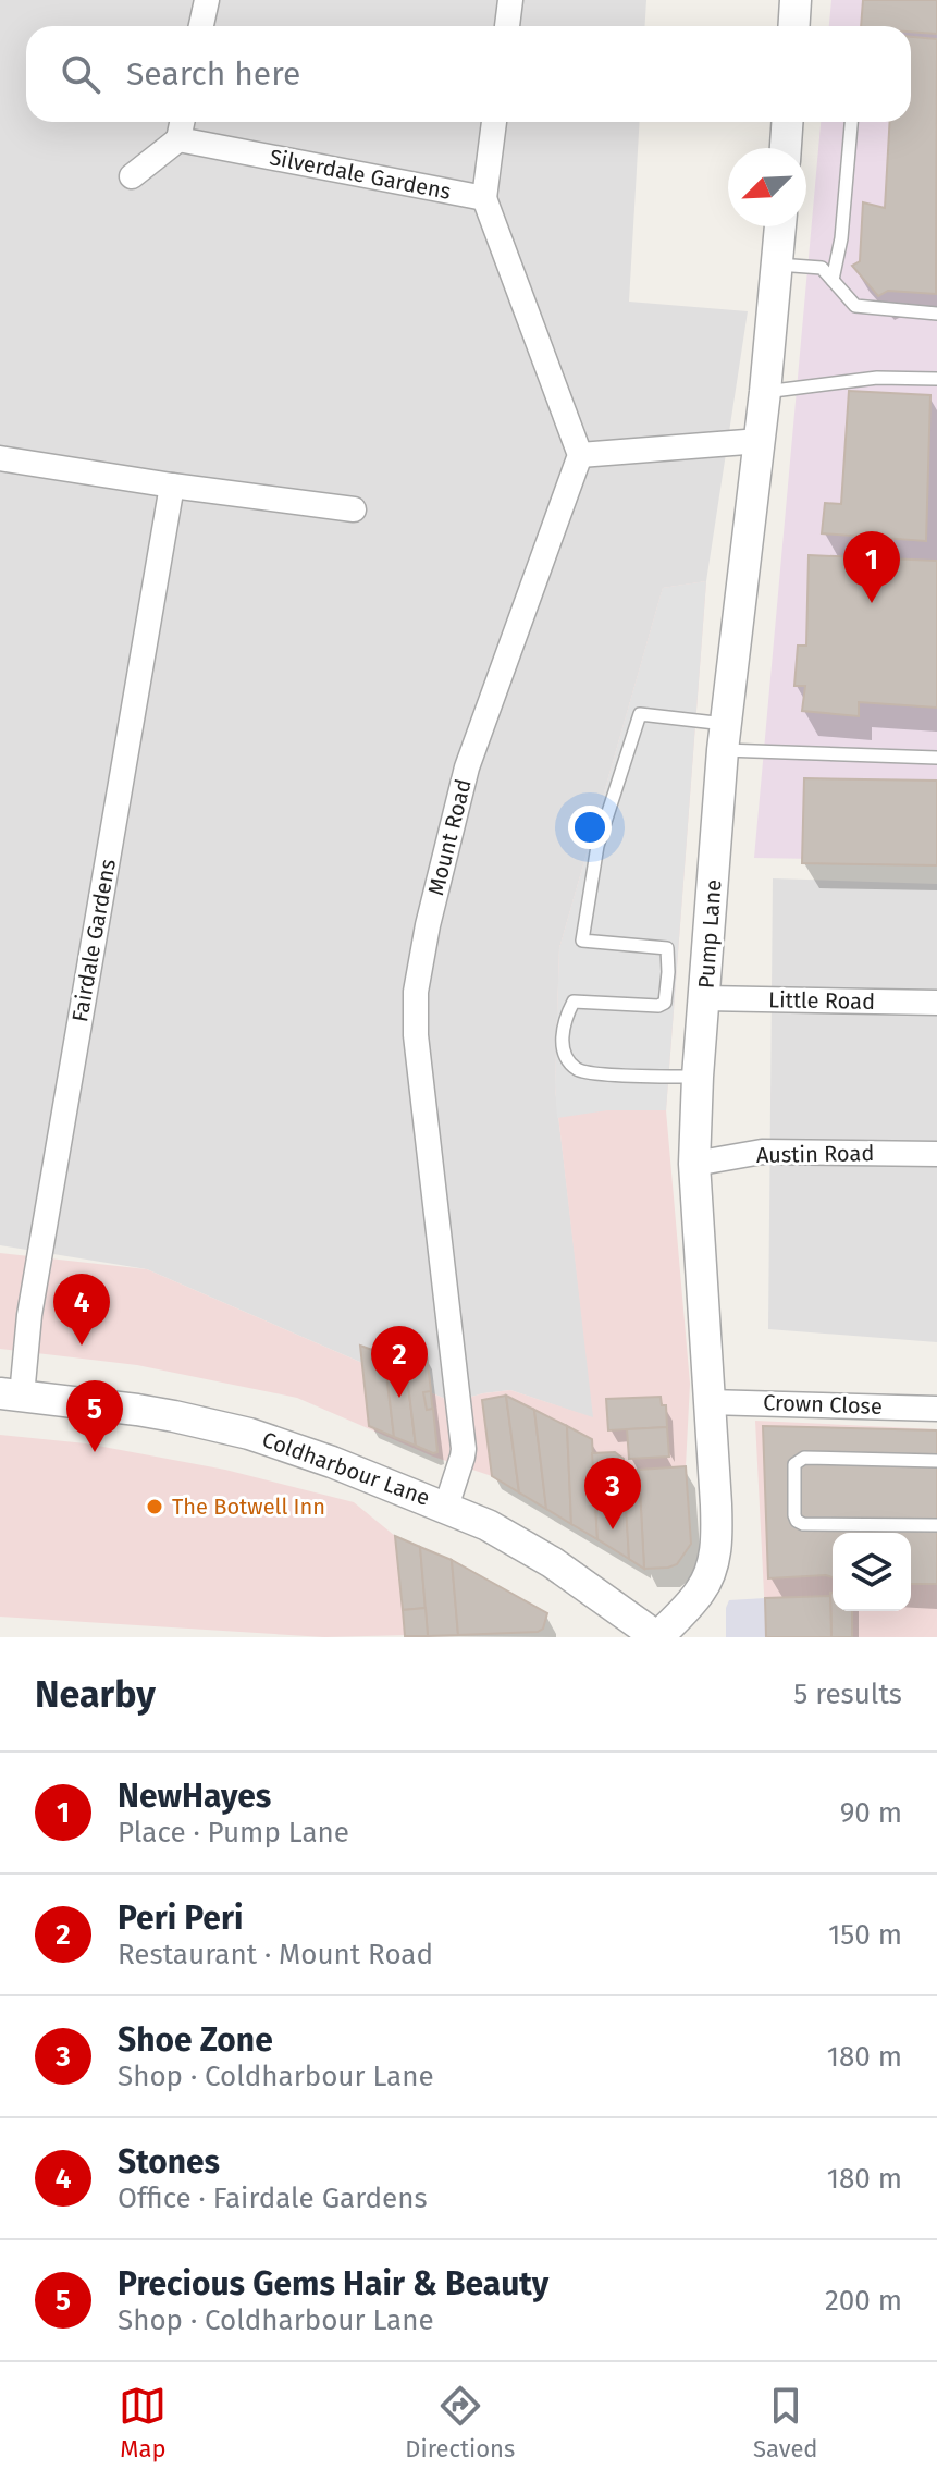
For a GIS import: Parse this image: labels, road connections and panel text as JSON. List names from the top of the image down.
{
  "streets": {
    "street": [
      "Silverdale Gardens",
      "Mount Road",
      "Pump Lane",
      "Fairdale Gardens",
      "Little Road",
      "Austin Road",
      "Crown Close",
      "Coldharbour Lane"
    ]
  },
  "crossings": [
    ["Mount Road", "Coldharbour Lane"],
    ["Pump Lane", "Little Road"],
    ["Pump Lane", "Austin Road"],
    ["Pump Lane", "Crown Close"],
    ["Pump Lane", "Coldharbour Lane"],
    ["Fairdale Gardens", "Coldharbour Lane"]
  ],
  "places": ["The Botwell Inn"],
  "north": "bottom left",
  "page": {
    "search": "Search here",
    "pins": [
      "1",
      "4",
      "2",
      "5",
      "3"
    ],
    "heading": ["Nearby", "5 results"],
    "list": [
      {
        "mark": "1",
        "name": "NewHayes",
        "note": "Place · Pump Lane",
        "value": "90 m"
      },
      {
        "mark": "2",
        "name": "Peri Peri",
        "note": "Restaurant · Mount Road",
        "value": "150 m"
      },
      {
        "mark": "3",
        "name": "Shoe Zone",
        "note": "Shop · Coldharbour Lane",
        "value": "180 m"
      },
      {
        "mark": "4",
        "name": "Stones",
        "note": "Office · Fairdale Gardens",
        "value": "180 m"
      },
      {
        "mark": "5",
        "name": "Precious Gems Hair & Beauty",
        "note": "Shop · Coldharbour Lane",
        "value": "200 m"
      }
    ],
    "nav": ["Map", "Directions", "Saved"]
  }
}
